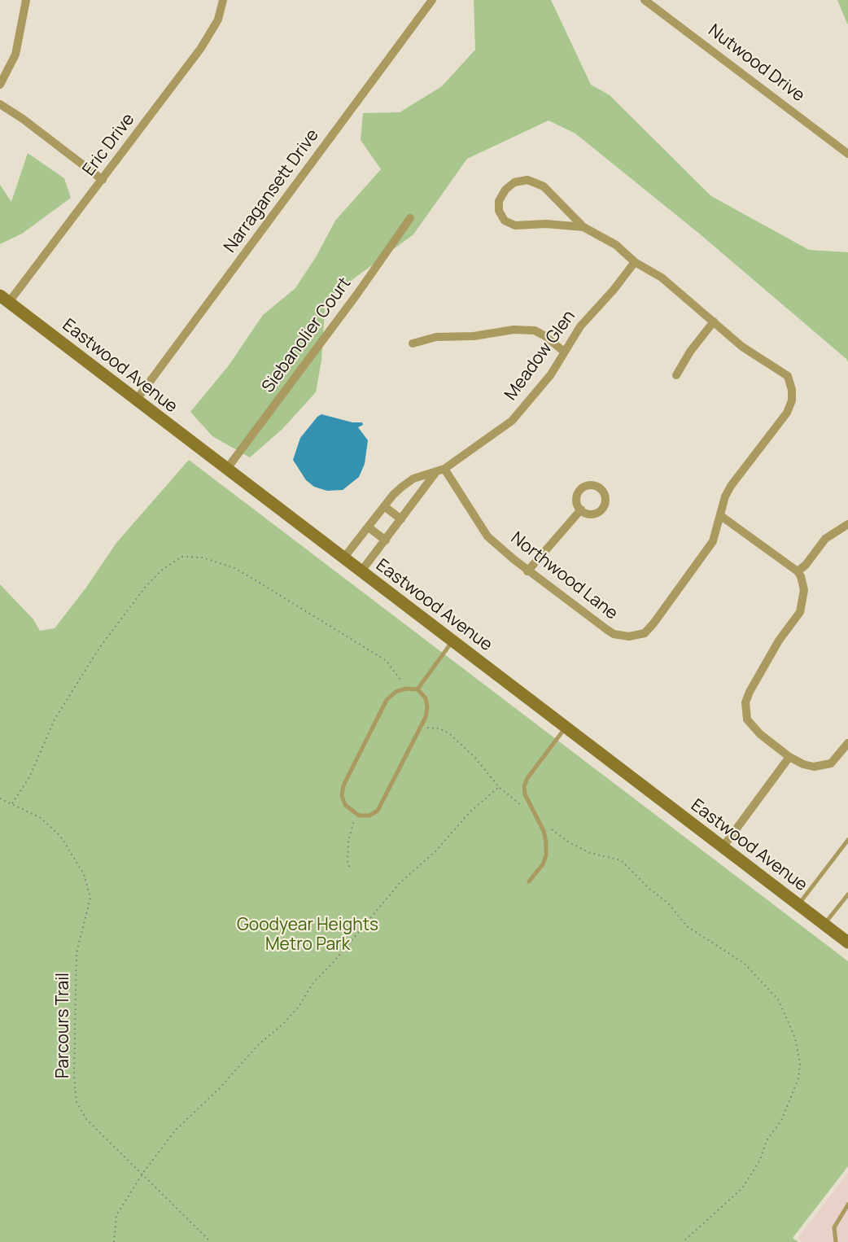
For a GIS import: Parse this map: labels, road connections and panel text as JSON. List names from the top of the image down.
{
  "streets": {
    "street": [
      "Nutwood Drive",
      "Eric Drive",
      "Narragansett Drive",
      "Siebanolier Court",
      "Meadow Glen",
      "Eastwood Avenue",
      "Northwood Lane"
    ],
    "path": ["Parcours Trail"]
  },
  "crossings": [
    ["Eric Drive", "Eastwood Avenue"],
    ["Narragansett Drive", "Eastwood Avenue"],
    ["Siebanolier Court", "Eastwood Avenue"],
    ["Meadow Glen", "Eastwood Avenue"],
    ["Meadow Glen", "Northwood Lane"]
  ],
  "parks": ["Goodyear Heights Metro Park"]
}
